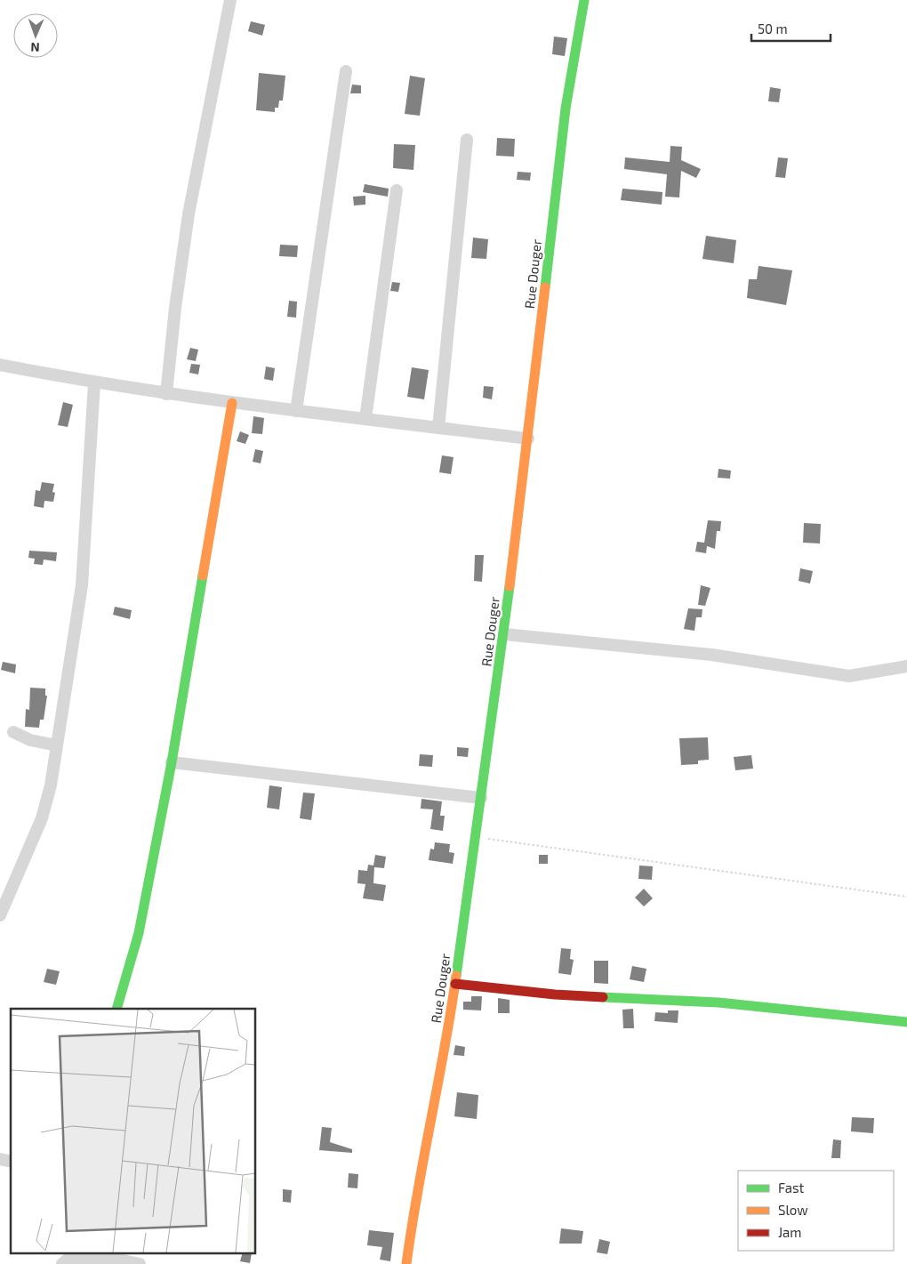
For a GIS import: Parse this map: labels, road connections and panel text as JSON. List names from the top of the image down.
{
  "streets": {
    "street": ["Rue Douger"]
  },
  "legend": ["Fast", "Slow", "Jam"],
  "scale_bar": "50 m",
  "north": "bottom"
}
